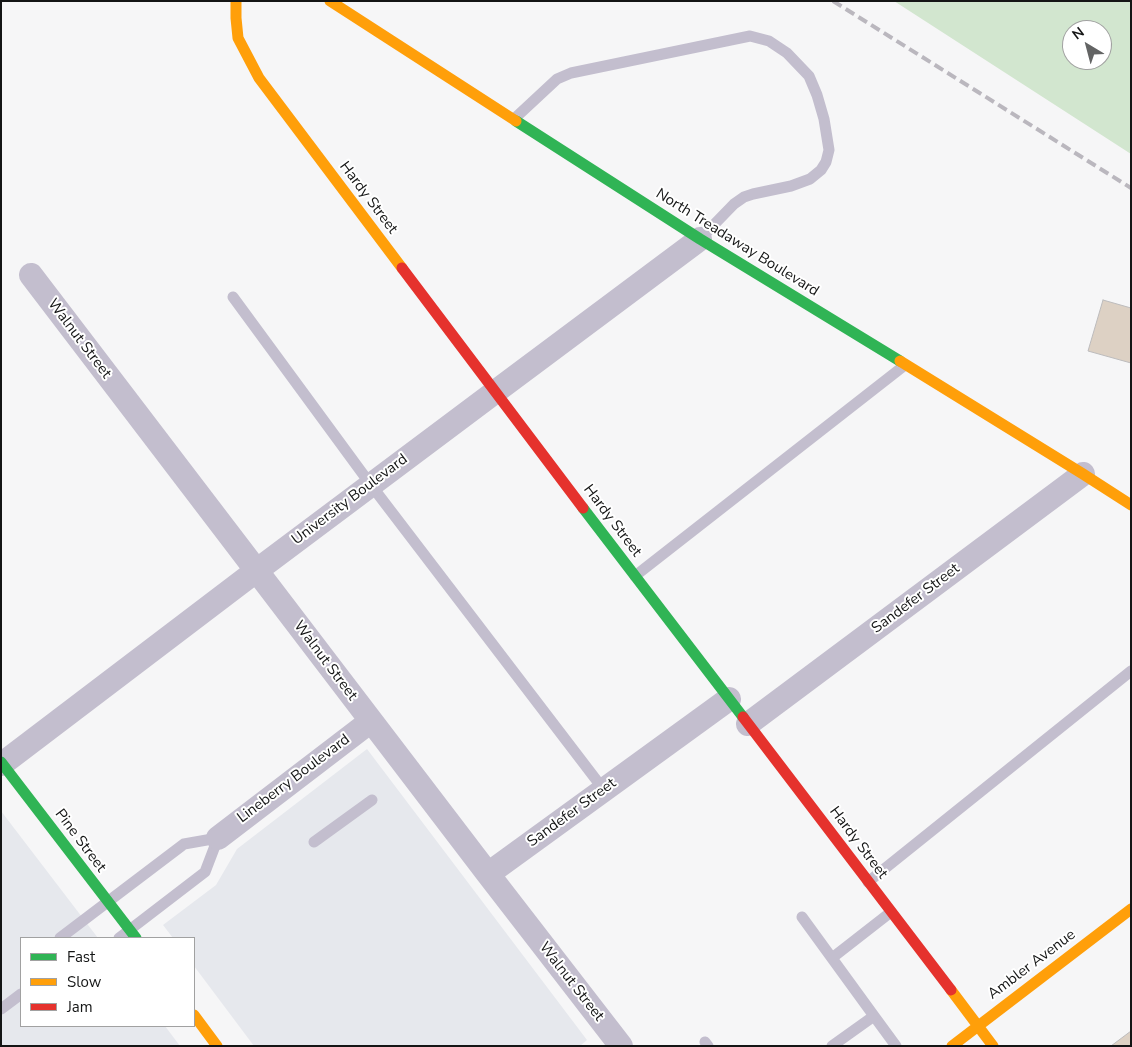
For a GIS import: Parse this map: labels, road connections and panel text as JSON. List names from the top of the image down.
{
  "streets": {
    "street": [
      "Hardy Street",
      "North Treadaway Boulevard",
      "Walnut Street",
      "University Boulevard",
      "Sandefer Street",
      "Lineberry Boulevard",
      "Pine Street",
      "Ambler Avenue"
    ]
  },
  "crossings": [
    ["Hardy Street", "University Boulevard"],
    ["Hardy Street", "Sandefer Street"],
    ["Hardy Street", "Ambler Avenue"],
    ["North Treadaway Boulevard", "University Boulevard"],
    ["North Treadaway Boulevard", "Sandefer Street"],
    ["Walnut Street", "University Boulevard"],
    ["Walnut Street", "Sandefer Street"],
    ["Walnut Street", "Lineberry Boulevard"],
    ["University Boulevard", "Pine Street"],
    ["Lineberry Boulevard", "Pine Street"]
  ],
  "legend": ["Fast", "Slow", "Jam"],
  "north": "top left"
}
